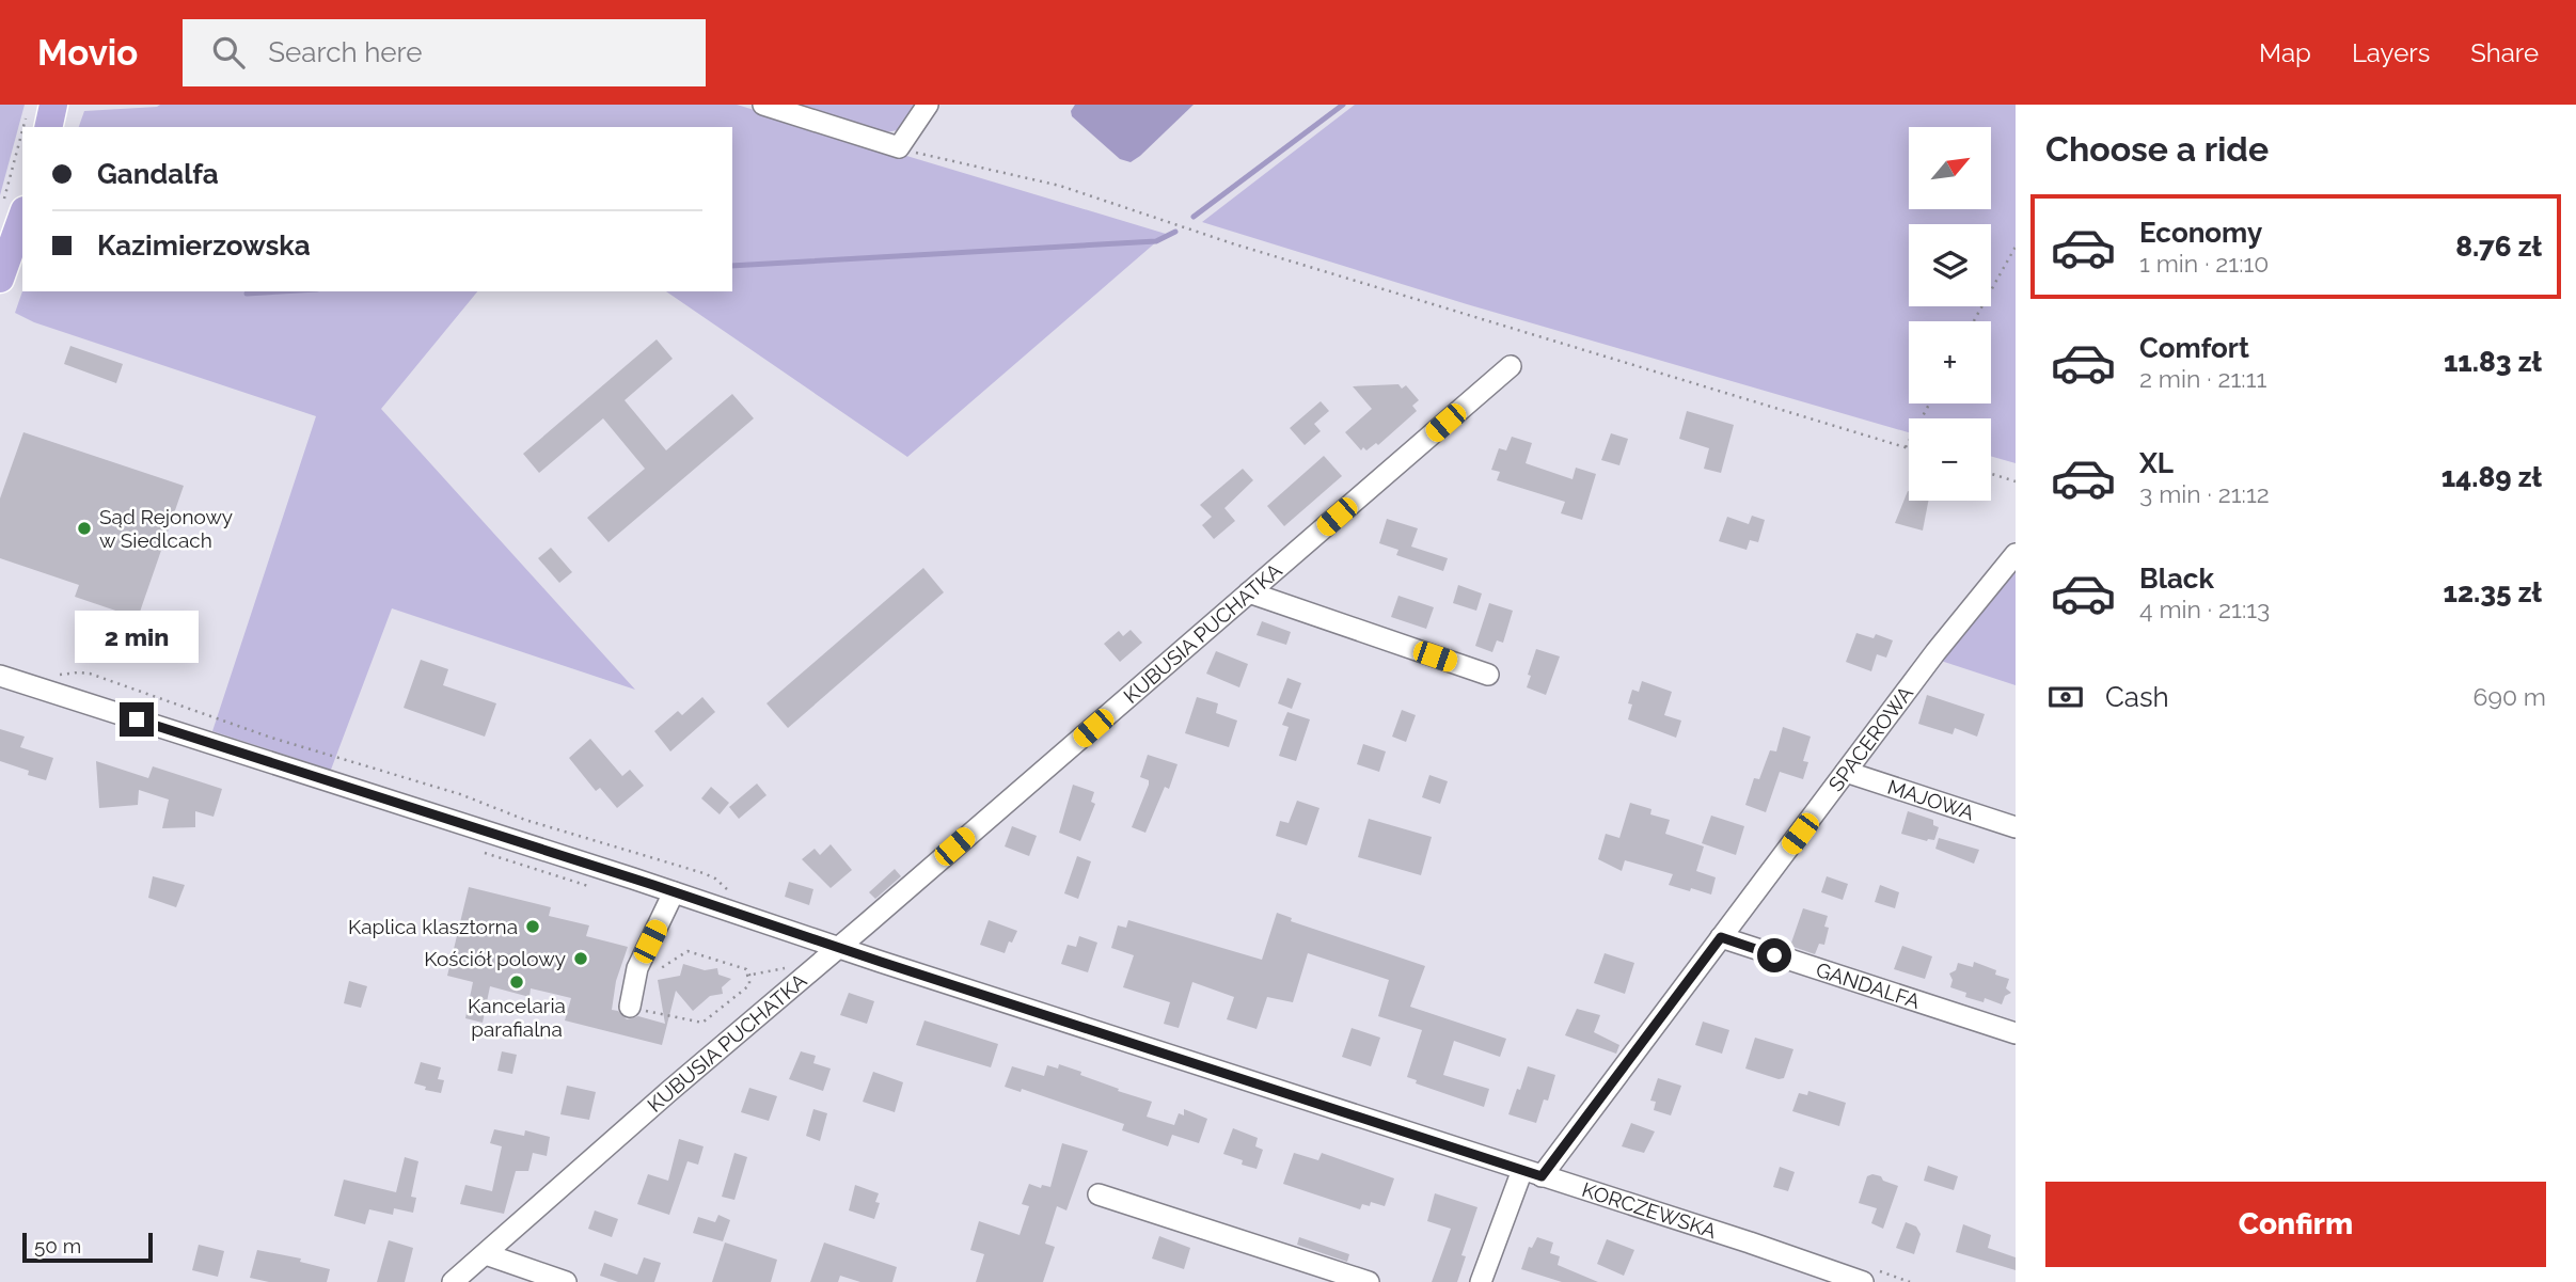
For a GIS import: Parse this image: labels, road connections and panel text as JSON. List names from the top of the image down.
{
  "streets": {
    "street": [
      "KUBUSIA PUCHATKA",
      "SPACEROWA",
      "MAJOWA",
      "GANDALFA",
      "KORCZEWSKA"
    ]
  },
  "crossings": [
    ["KUBUSIA PUCHATKA", "KORCZEWSKA"],
    ["SPACEROWA", "MAJOWA"],
    ["SPACEROWA", "GANDALFA"],
    ["SPACEROWA", "KORCZEWSKA"]
  ],
  "places": [
    "Sąd Rejonowy w Siedlcach",
    "Kaplica klasztorna",
    "Kościół polowy",
    "Kancelaria parafialna"
  ],
  "scale_bar": "50 m",
  "north": "top right",
  "page": {
    "header": "Movio",
    "search": "Search here",
    "nav": ["Map", "Layers", "Share"],
    "heading": "Choose a ride",
    "map_buttons": ["+", "−"],
    "banner": ["Gandalfa", "Kazimierzowska"],
    "list": [
      {
        "name": "Economy",
        "note": "1 min · 21:10",
        "value": "8.76 zł"
      },
      {
        "name": "Comfort",
        "note": "2 min · 21:11",
        "value": "11.83 zł"
      },
      {
        "name": "XL",
        "note": "3 min · 21:12",
        "value": "14.89 zł"
      },
      {
        "name": "Black",
        "note": "4 min · 21:13",
        "value": "12.35 zł"
      }
    ],
    "bubble": "2 min",
    "pay": ["Cash", "690 m"],
    "buttons": "Confirm",
    "scale": "50 m"
  }
}
